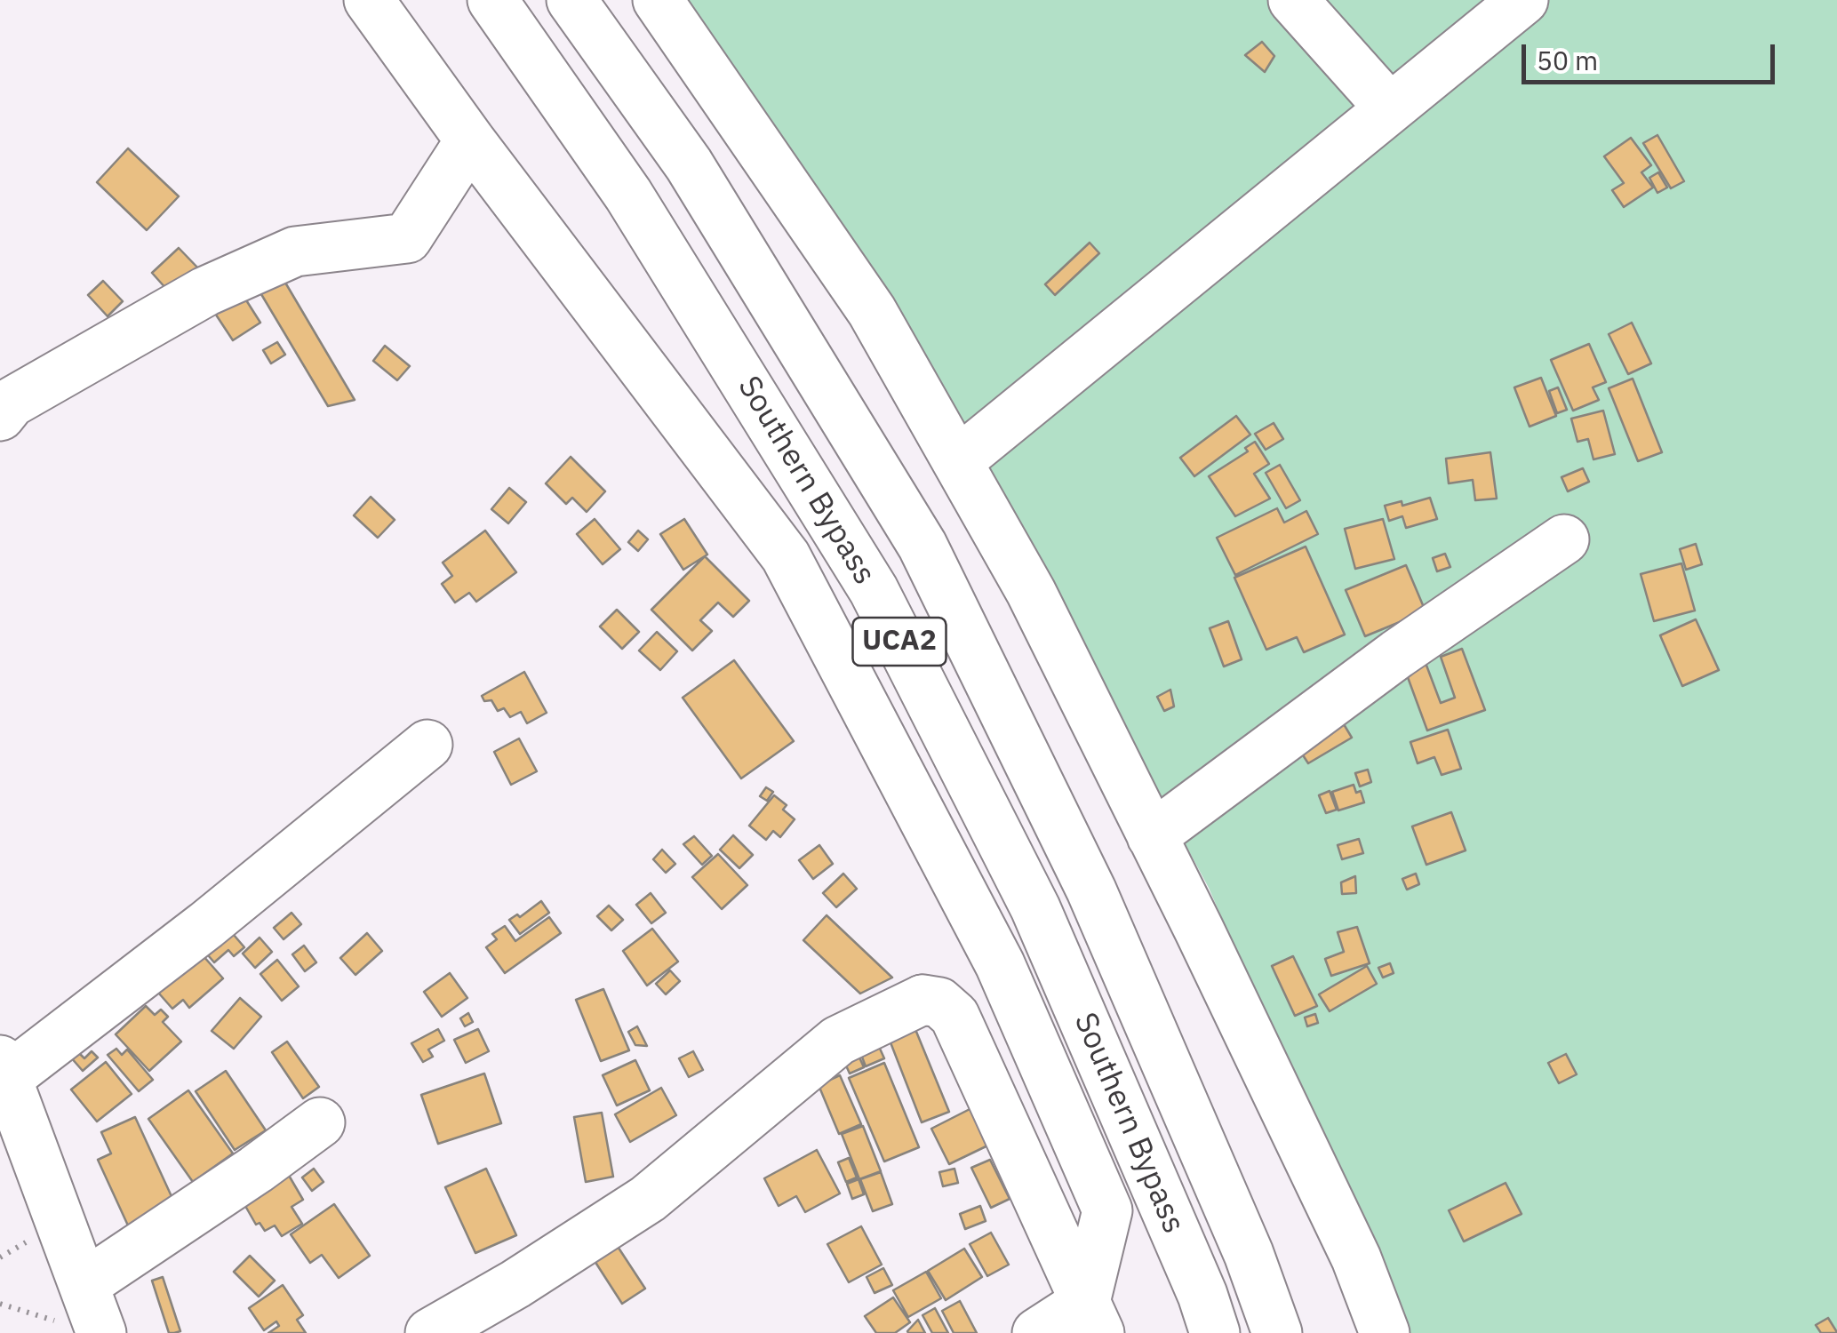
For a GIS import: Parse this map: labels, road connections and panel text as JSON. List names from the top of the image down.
{
  "streets": {
    "main road": ["Southern Bypass", "UCA2"]
  },
  "scale_bar": "50 m"
}
